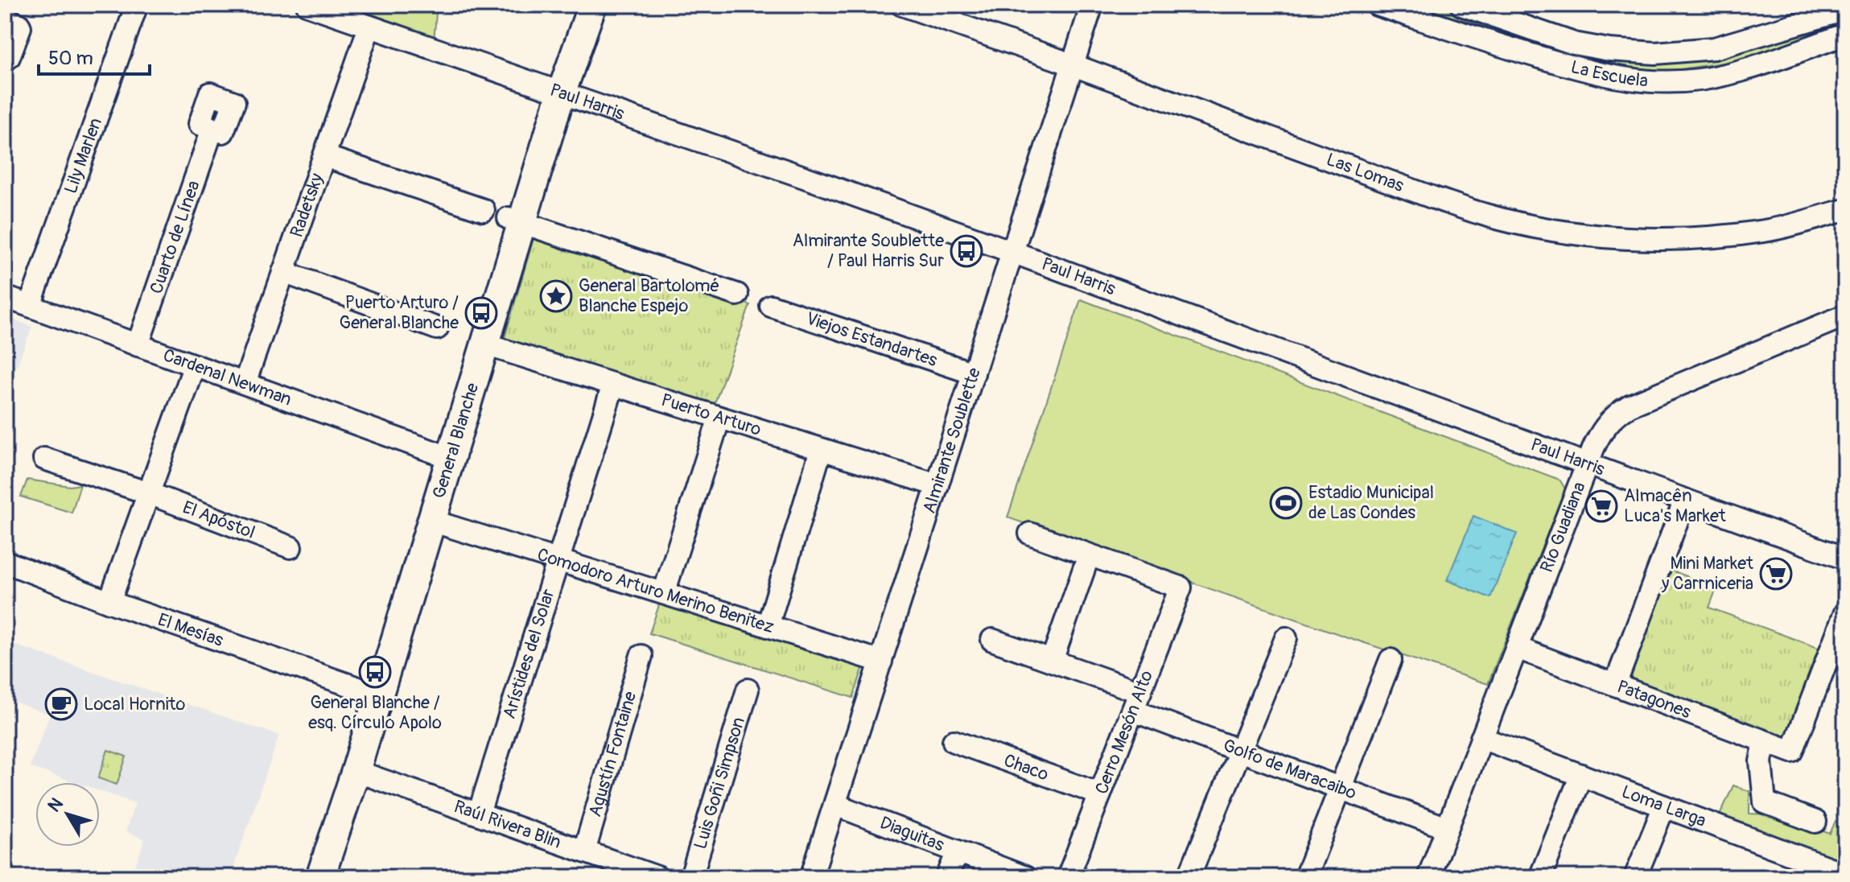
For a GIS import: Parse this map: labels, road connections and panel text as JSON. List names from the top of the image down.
{
  "streets": {
    "main road": ["General Blanche"],
    "street": [
      "La Escuela",
      "Paul Harris",
      "Lily Marlen",
      "Las Lomas",
      "Radetsky",
      "Cuarto de Línea",
      "Viejos Estandartes",
      "Cardenal Newman",
      "Puerto Arturo",
      "Almirante Soublette",
      "El Apóstol",
      "Río Guadiana",
      "Comodoro Arturo Merino Benitez",
      "El Mesías",
      "Arístides del Solar",
      "Patagones",
      "Cerro Mesón Alto",
      "Agustín Fontaine",
      "Chaco",
      "Golfo de Maracaibo",
      "Luis Goñi Simpson",
      "Loma Larga",
      "Raúl Rivera Blin",
      "Diaguitas"
    ]
  },
  "crossings": [
    ["Paul Harris", "Radetsky"],
    ["Paul Harris", "General Blanche"],
    ["Paul Harris", "Almirante Soublette"],
    ["Paul Harris", "Río Guadiana"],
    ["Lily Marlen", "Cardenal Newman"],
    ["Las Lomas", "Almirante Soublette"],
    ["Radetsky", "Cardenal Newman"],
    ["Cuarto de Línea", "Cardenal Newman"],
    ["Viejos Estandartes", "Almirante Soublette"],
    ["Cardenal Newman", "General Blanche"],
    ["Puerto Arturo", "General Blanche"],
    ["Puerto Arturo", "Almirante Soublette"],
    ["Puerto Arturo", "Arístides del Solar"],
    ["General Blanche", "Comodoro Arturo Merino Benitez"],
    ["General Blanche", "El Mesías"],
    ["General Blanche", "Raúl Rivera Blin"],
    ["Almirante Soublette", "Comodoro Arturo Merino Benitez"],
    ["Almirante Soublette", "Diaguitas"],
    ["Río Guadiana", "Patagones"],
    ["Río Guadiana", "Golfo de Maracaibo"],
    ["Río Guadiana", "Loma Larga"],
    ["Comodoro Arturo Merino Benitez", "Arístides del Solar"],
    ["Arístides del Solar", "Raúl Rivera Blin"],
    ["Cerro Mesón Alto", "Chaco"],
    ["Cerro Mesón Alto", "Golfo de Maracaibo"],
    ["Agustín Fontaine", "Raúl Rivera Blin"]
  ],
  "places": {
    "bus stop": ["Almirante Soublette / Paul Harris Sur", "Puerto Arturo / General Blanche", "General Blanche / esq. Círculo Apolo"],
    "place": ["General Bartolomé Blanche Espejo"],
    "sports": ["Estadio Municipal de Las Condes"],
    "supermarket": ["Almacên Luca's Market", "Mini Market y Carrniceria"],
    "cafe": ["Local Hornito"]
  },
  "scale_bar": "50 m",
  "north": "top left"
}
